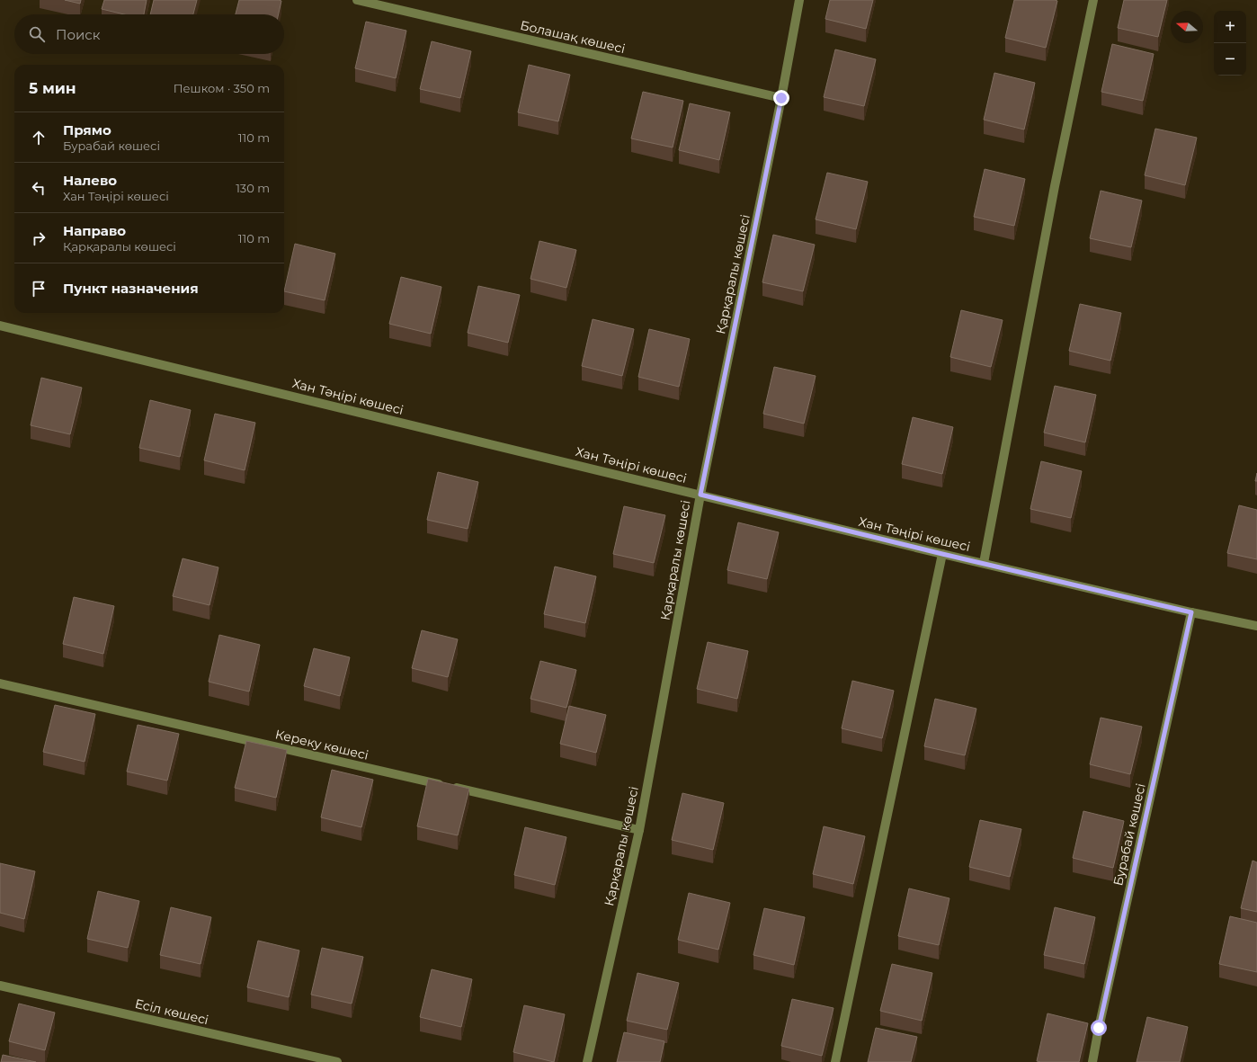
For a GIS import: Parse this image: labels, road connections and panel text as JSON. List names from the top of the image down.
{
  "streets": {
    "street": [
      "Болашақ көшесі",
      "Қарқаралы көшесі",
      "Хан Тәңірі көшесі",
      "Кереку көшесі",
      "Бурабай көшесі",
      "Есіл көшесі"
    ]
  },
  "crossings": [
    ["Болашақ көшесі", "Қарқаралы көшесі"],
    ["Қарқаралы көшесі", "Хан Тәңірі көшесі"],
    ["Қарқаралы көшесі", "Кереку көшесі"],
    ["Хан Тәңірі көшесі", "Бурабай көшесі"]
  ],
  "north": "left",
  "page": {
    "map_buttons": ["+", "−"],
    "search": "Поиск",
    "heading": ["5 мин", "Пешком · 350 m"],
    "list": [
      ["Прямо", "Бурабай көшесі", "110 m"],
      ["Налево", "Хан Тәңірі көшесі", "130 m"],
      ["Направо", "Қарқаралы көшесі", "110 m"],
      "Пункт назначения"
    ]
  }
}
